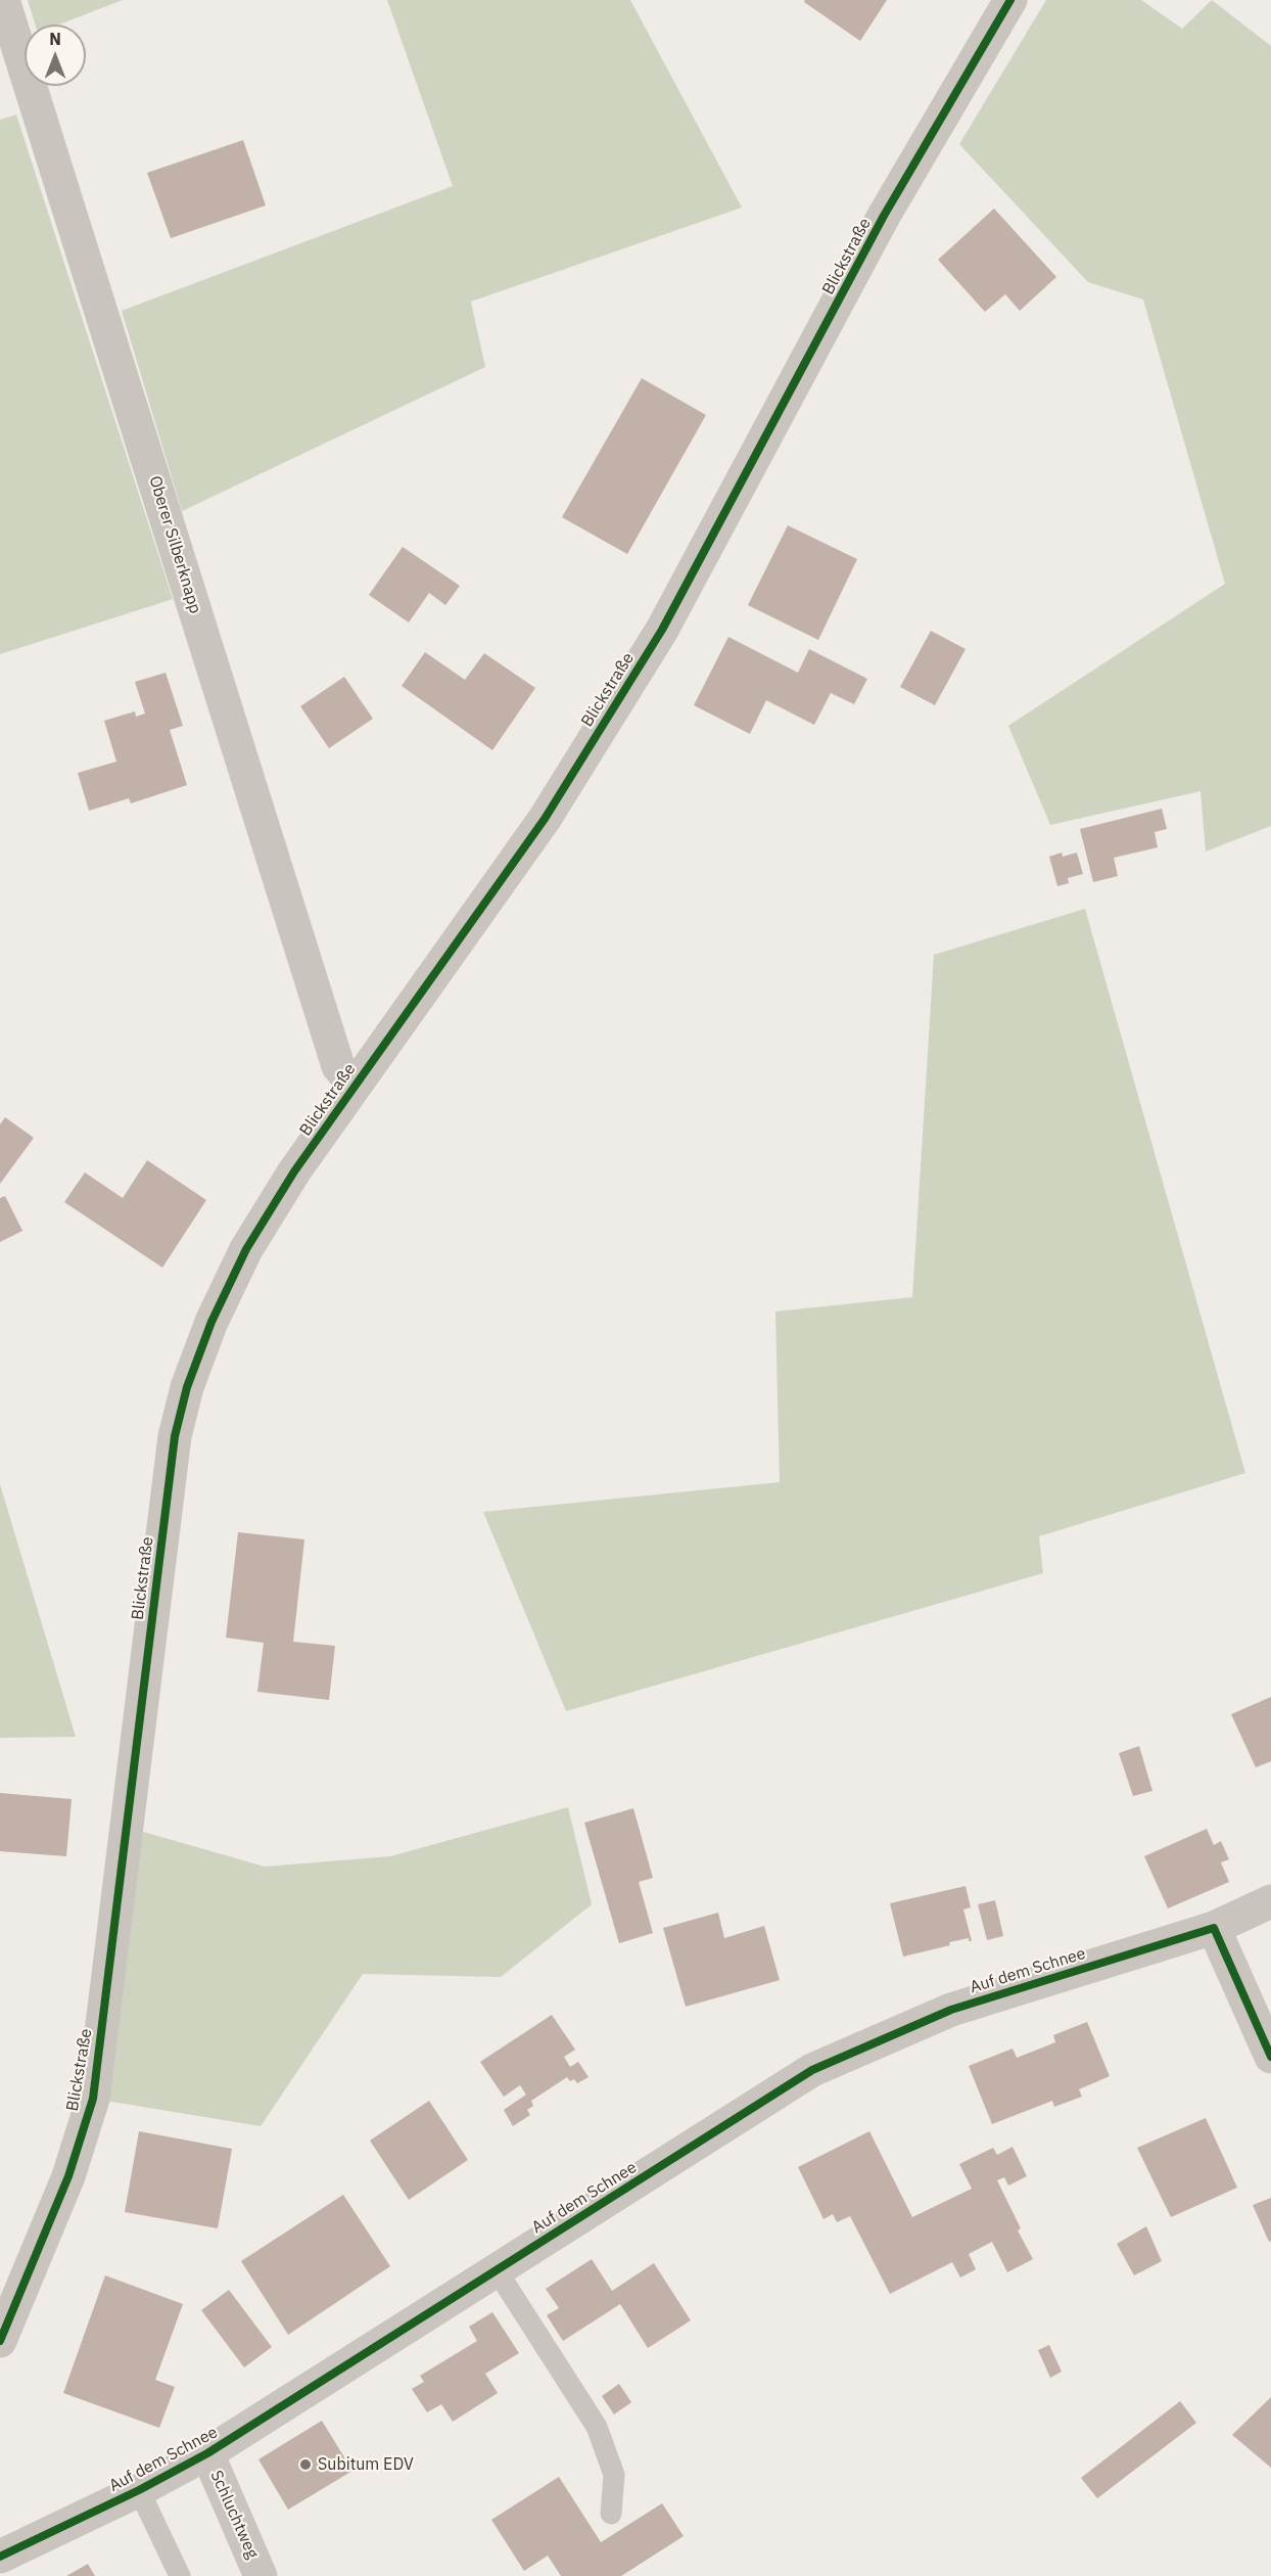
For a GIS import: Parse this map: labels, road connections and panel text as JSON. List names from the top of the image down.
{
  "streets": {
    "street": [
      "Blickstraße",
      "Oberer Silberknapp",
      "Auf dem Schnee",
      "Schluchtweg"
    ]
  },
  "crossings": [
    ["Blickstraße", "Oberer Silberknapp"],
    ["Auf dem Schnee", "Schluchtweg"]
  ],
  "places": ["Subitum EDV"],
  "north": "top"
}
